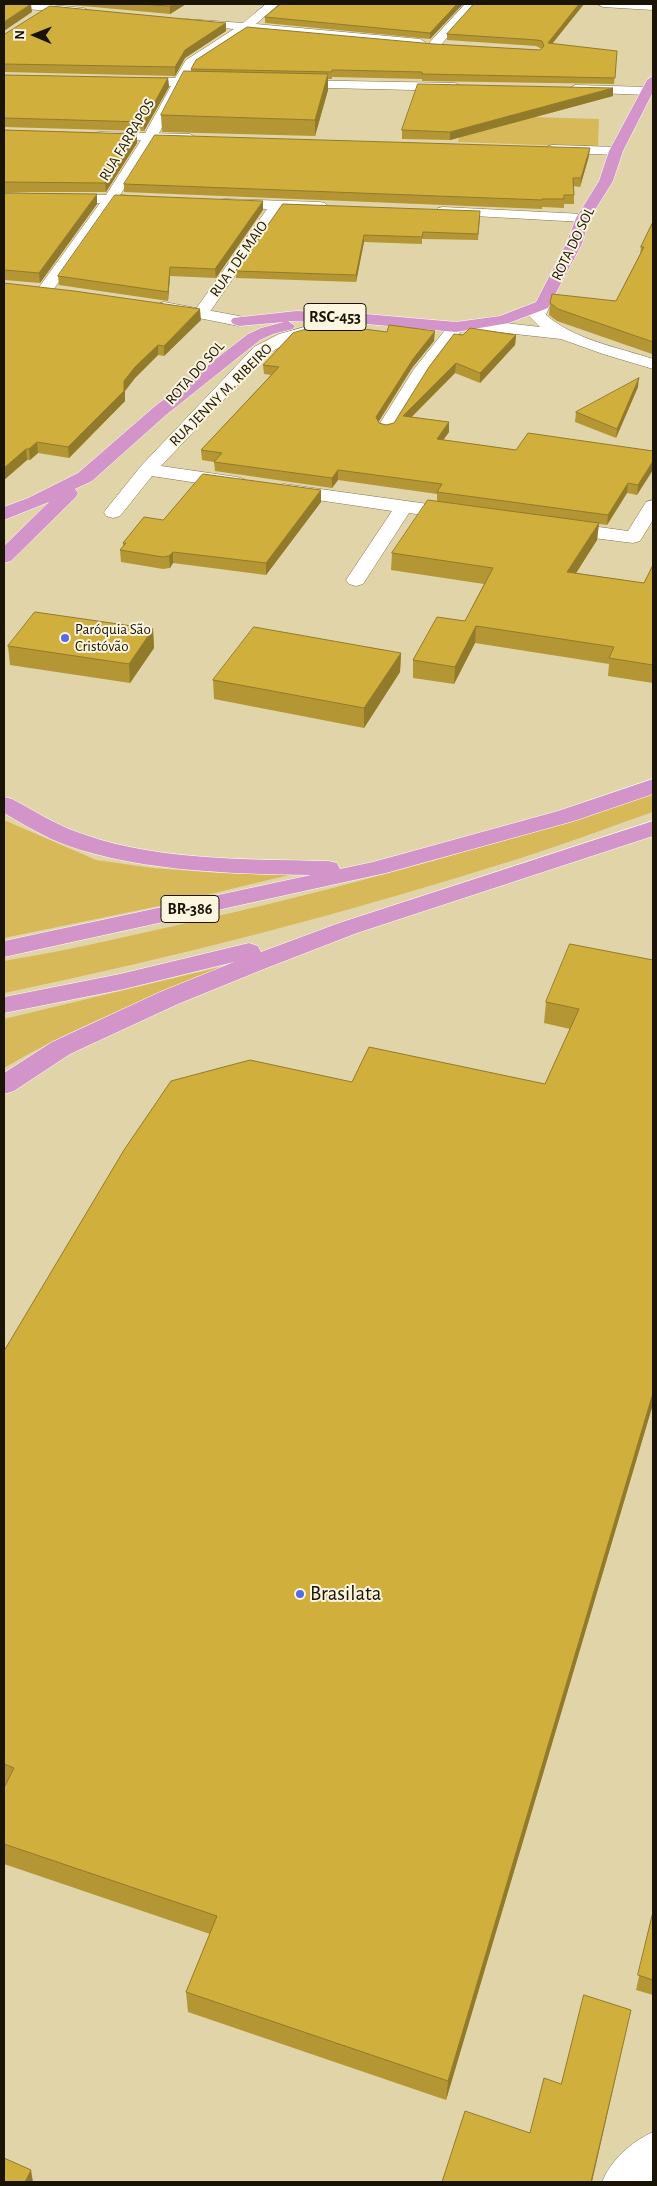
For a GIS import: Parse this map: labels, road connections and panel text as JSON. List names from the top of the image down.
{
  "streets": {
    "highway": ["ROTA DO SOL", "RSC-453", "BR-386"],
    "street": ["RUA FARRAPOS", "RUA 1 DE MAIO", "RUA JENNY M. RIBEIRO"]
  },
  "crossings": [
    ["ROTA DO SOL", "RUA JENNY M. RIBEIRO"]
  ],
  "places": ["Paróquia São Cristóvão", "Brasilata"],
  "north": "left"
}
